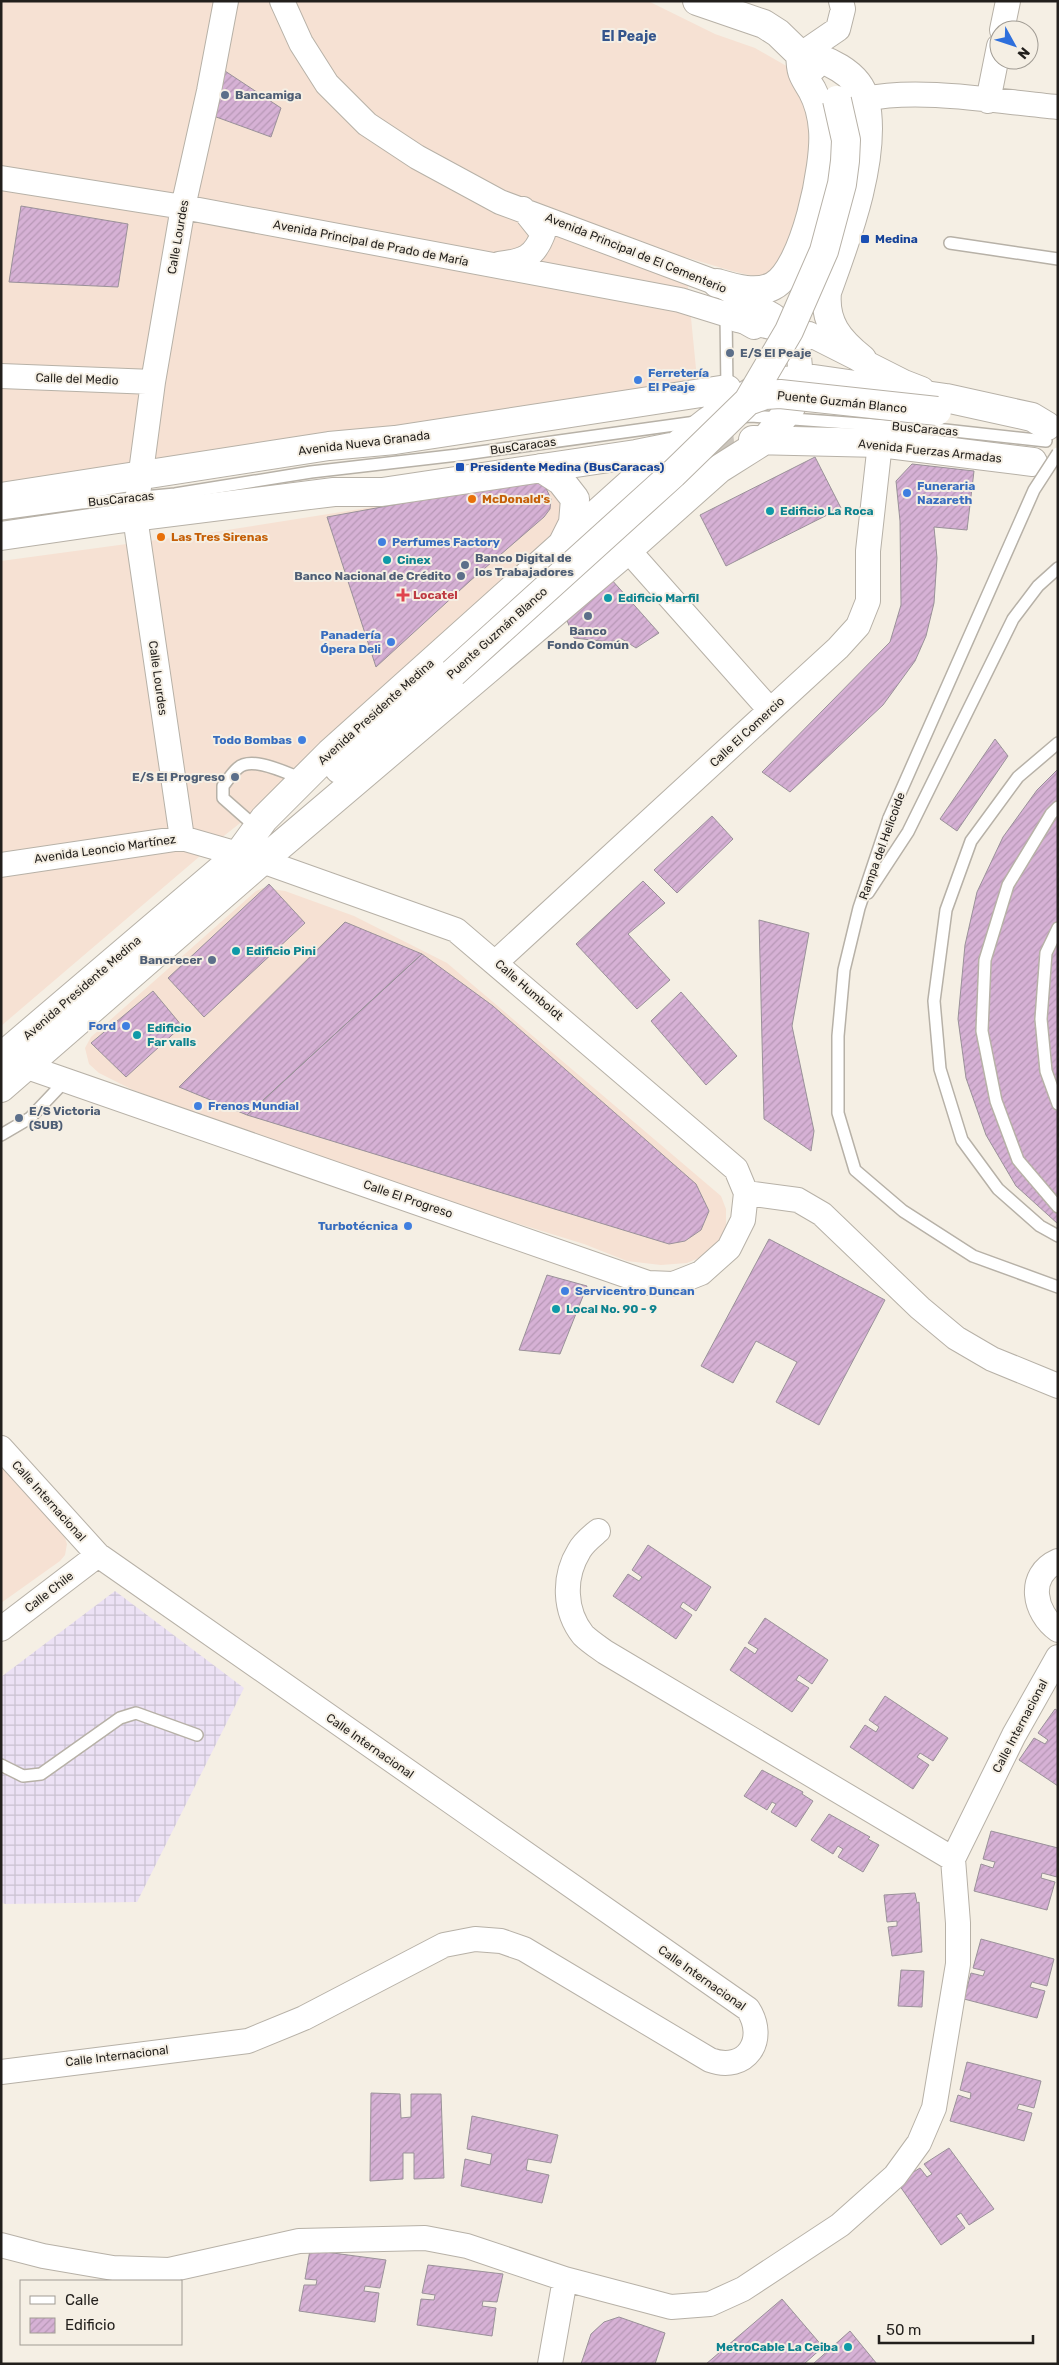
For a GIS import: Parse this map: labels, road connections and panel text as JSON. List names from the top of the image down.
{
  "streets": {
    "street": [
      "Calle Lourdes",
      "Avenida Principal de Prado de María",
      "Avenida Principal de El Cementerio",
      "Calle del Medio",
      "Puente Guzmán Blanco",
      "Avenida Nueva Granada",
      "Avenida Fuerzas Armadas",
      "Avenida Presidente Medina",
      "Calle El Comercio",
      "Avenida Leoncio Martínez",
      "Calle Humboldt",
      "Calle El Progreso",
      "Calle Internacional",
      "Calle Chile"
    ],
    "lane": ["BusCaracas", "Rampa del Helicoide"]
  },
  "crossings": [
    ["Calle Lourdes", "Avenida Principal de Prado de María"],
    ["Calle Lourdes", "Calle del Medio"],
    ["Calle Lourdes", "BusCaracas"],
    ["Calle Lourdes", "Avenida Nueva Granada"],
    ["Calle Lourdes", "Avenida Leoncio Martínez"],
    ["Avenida Principal de Prado de María", "Avenida Principal de El Cementerio"],
    ["Avenida Principal de El Cementerio", "Puente Guzmán Blanco"],
    ["Avenida Principal de El Cementerio", "BusCaracas"],
    ["Puente Guzmán Blanco", "BusCaracas"],
    ["Puente Guzmán Blanco", "Avenida Nueva Granada"],
    ["Puente Guzmán Blanco", "Avenida Presidente Medina"],
    ["Puente Guzmán Blanco", "Avenida Leoncio Martínez"],
    ["Puente Guzmán Blanco", "Calle Humboldt"],
    ["BusCaracas", "Avenida Nueva Granada"],
    ["BusCaracas", "Avenida Presidente Medina"],
    ["Avenida Nueva Granada", "Avenida Presidente Medina"],
    ["Avenida Fuerzas Armadas", "Avenida Presidente Medina"],
    ["Avenida Fuerzas Armadas", "Calle El Comercio"],
    ["Avenida Fuerzas Armadas", "Rampa del Helicoide"],
    ["Avenida Presidente Medina", "Avenida Leoncio Martínez"],
    ["Avenida Presidente Medina", "Calle Humboldt"],
    ["Avenida Presidente Medina", "Calle El Progreso"],
    ["Calle El Comercio", "Calle Humboldt"],
    ["Avenida Leoncio Martínez", "Calle Humboldt"],
    ["Calle Humboldt", "Calle El Progreso"],
    ["Calle Internacional", "Calle Chile"]
  ],
  "districts": ["El Peaje"],
  "places": {
    "other": [
      "Bancamiga",
      "E/S El Peaje",
      "Ferretería El Peaje",
      "Funeraria Nazareth",
      "McDonald's",
      "Edificio La Roca",
      "Las Tres Sirenas",
      "Perfumes Factory",
      "Cinex",
      "Banco Digital de los Trabajadores",
      "Banco Nacional de Crédito",
      "Edificio Marfil",
      "Banco Fondo Común",
      "Panadería Ópera Deli",
      "Todo Bombas",
      "E/S El Progreso",
      "Edificio Pini",
      "Bancrecer",
      "Ford",
      "Edificio Far valls",
      "Frenos Mundial",
      "E/S Victoria (SUB)",
      "Turbotécnica",
      "Servicentro Duncan",
      "Local No. 90 - 9",
      "MetroCable La Ceiba"
    ],
    "transit": ["Medina", "Presidente Medina (BusCaracas)"],
    "health": ["Locatel"]
  },
  "legend": ["Calle", "Edificio"],
  "scale_bar": "50 m",
  "north": "bottom right"
}
